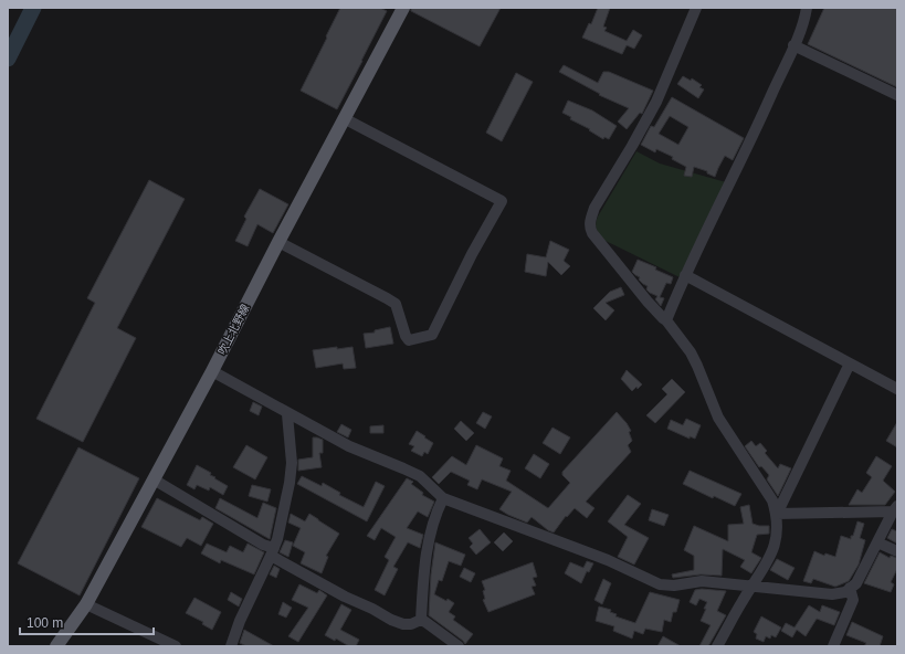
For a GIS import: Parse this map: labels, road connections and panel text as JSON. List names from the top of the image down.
{
  "streets": {
    "main road": ["吹上北野線"]
  },
  "scale_bar": "100 m"
}
